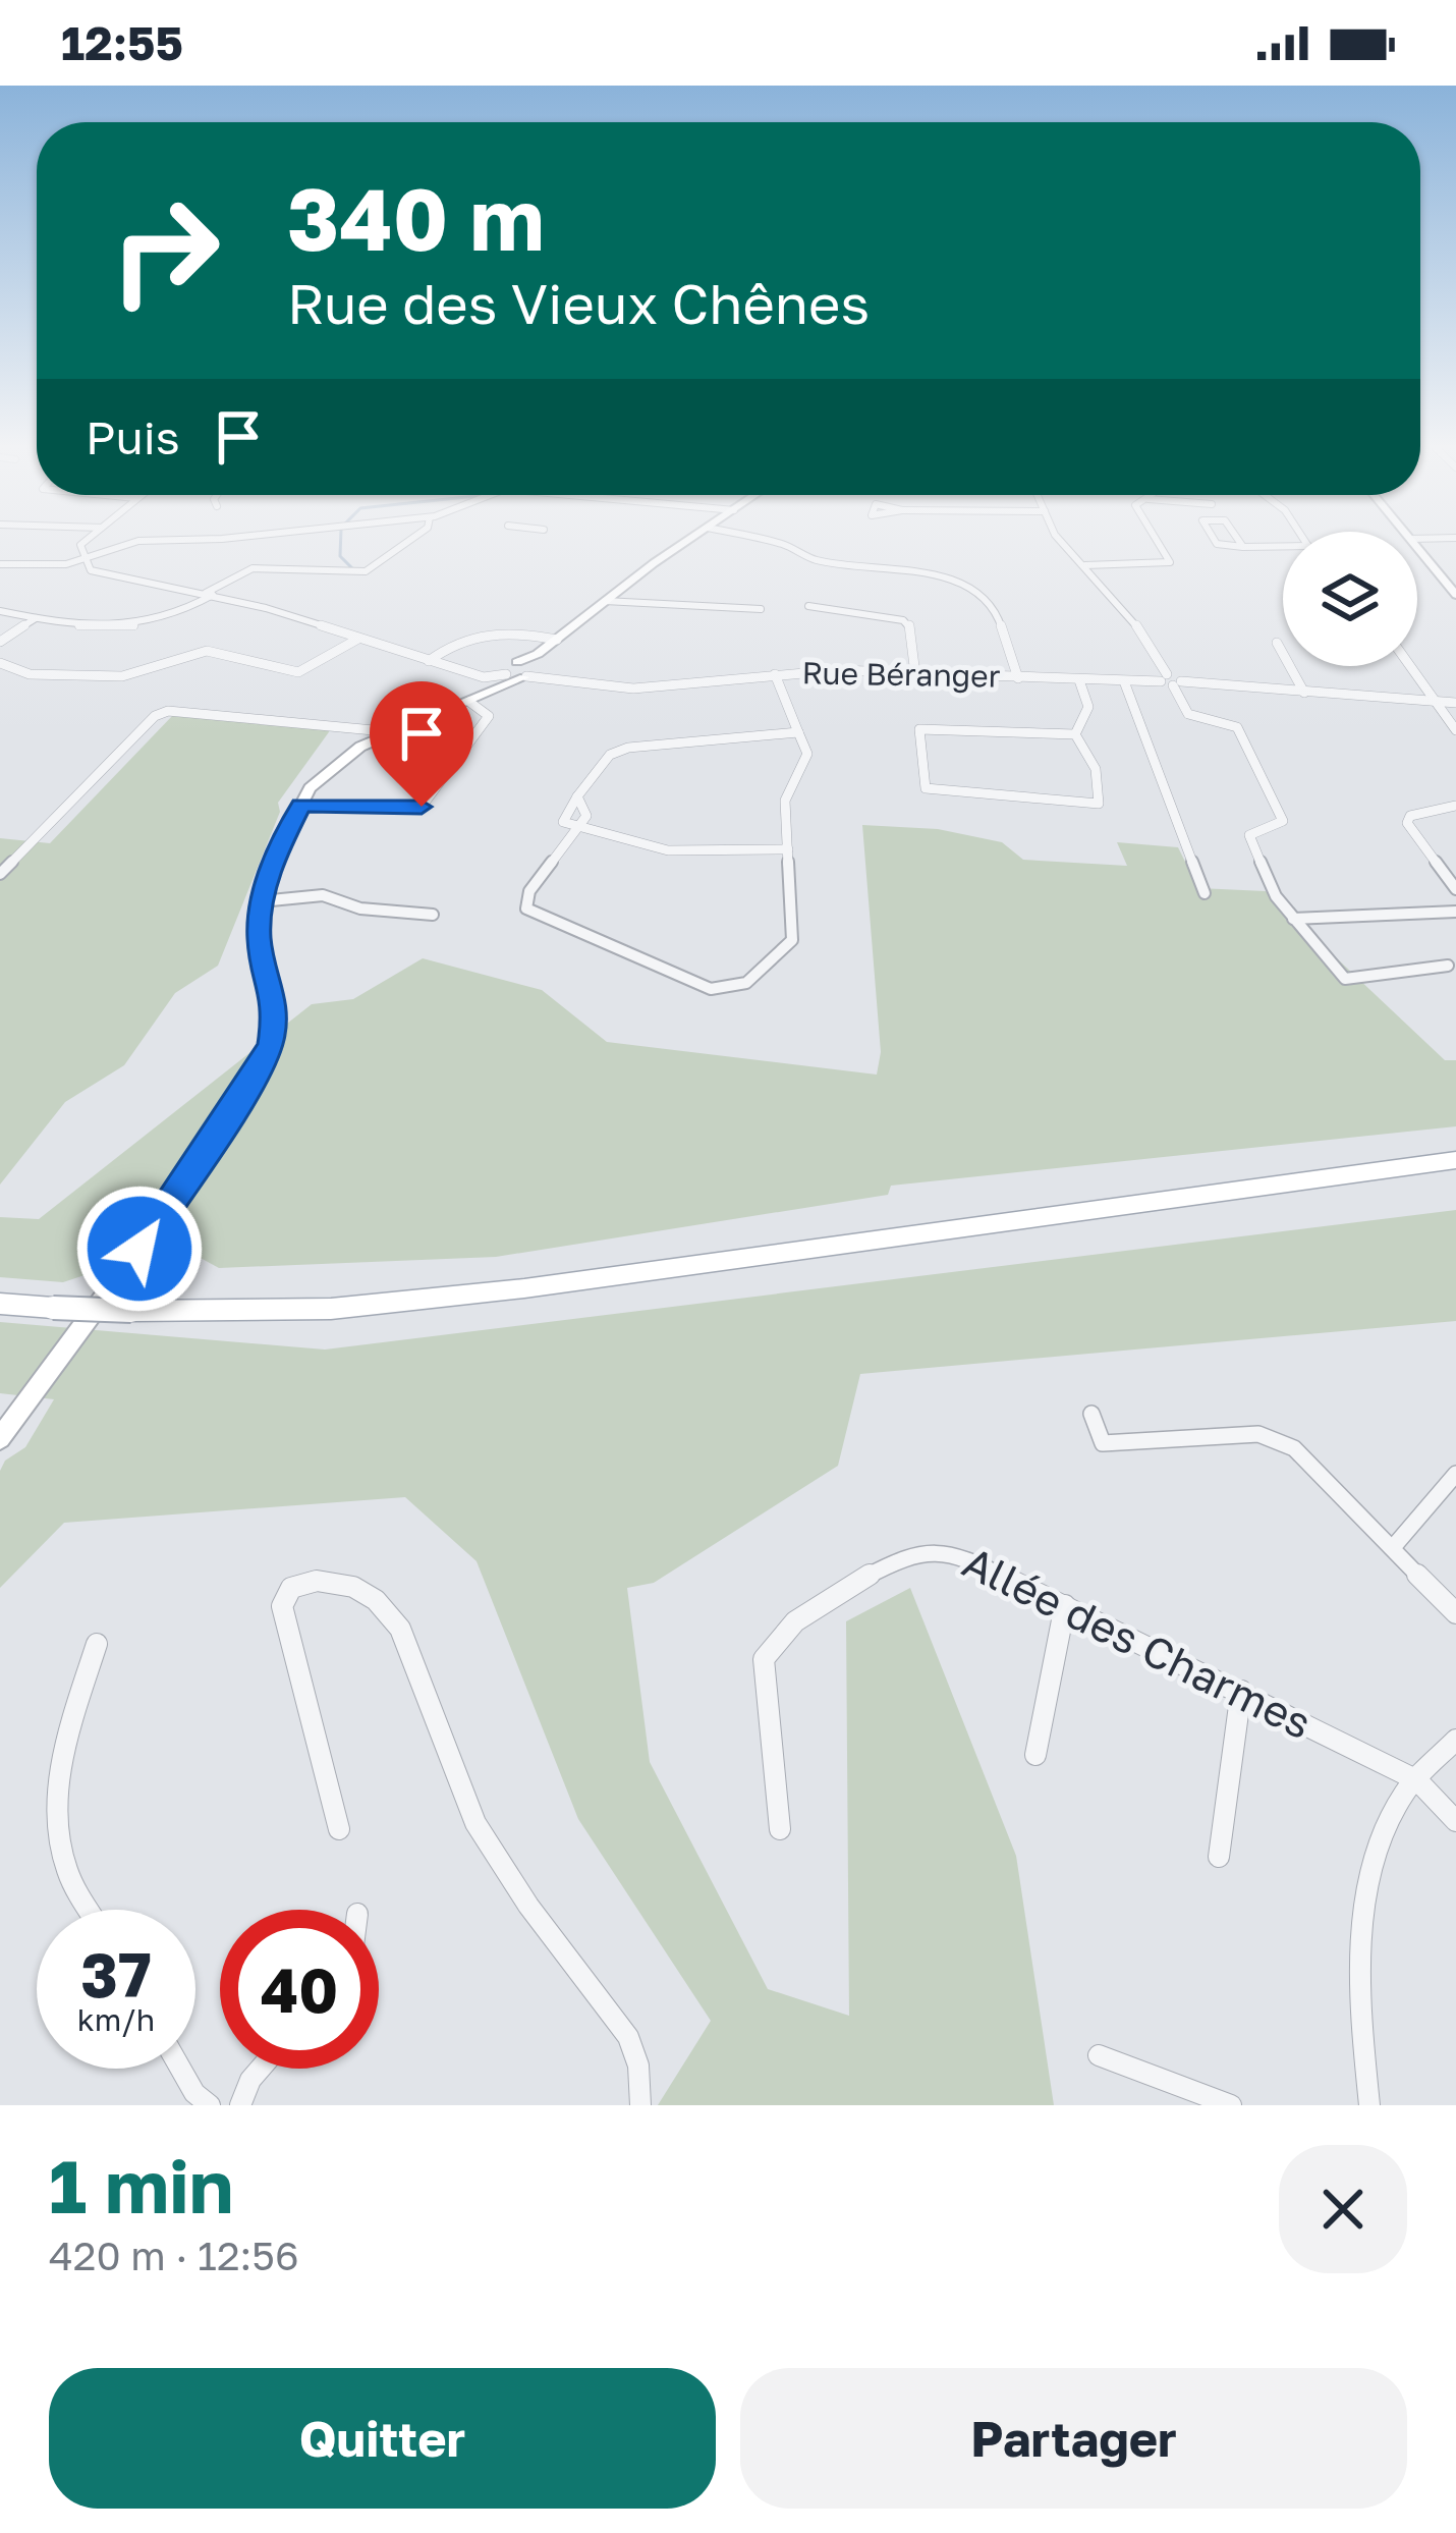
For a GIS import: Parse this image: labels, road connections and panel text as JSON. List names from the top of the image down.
{
  "streets": {
    "street": ["Rue Béranger", "Allée des Charmes"]
  },
  "page": {
    "status": "12:55",
    "turn": ["340 m", "Rue des Vieux Chênes"],
    "then": "Puis",
    "speed": "37 km/h",
    "limit": "40",
    "heading": ["1 min", "420 m · 12:56"],
    "buttons": ["Quitter", "Partager"]
  }
}
